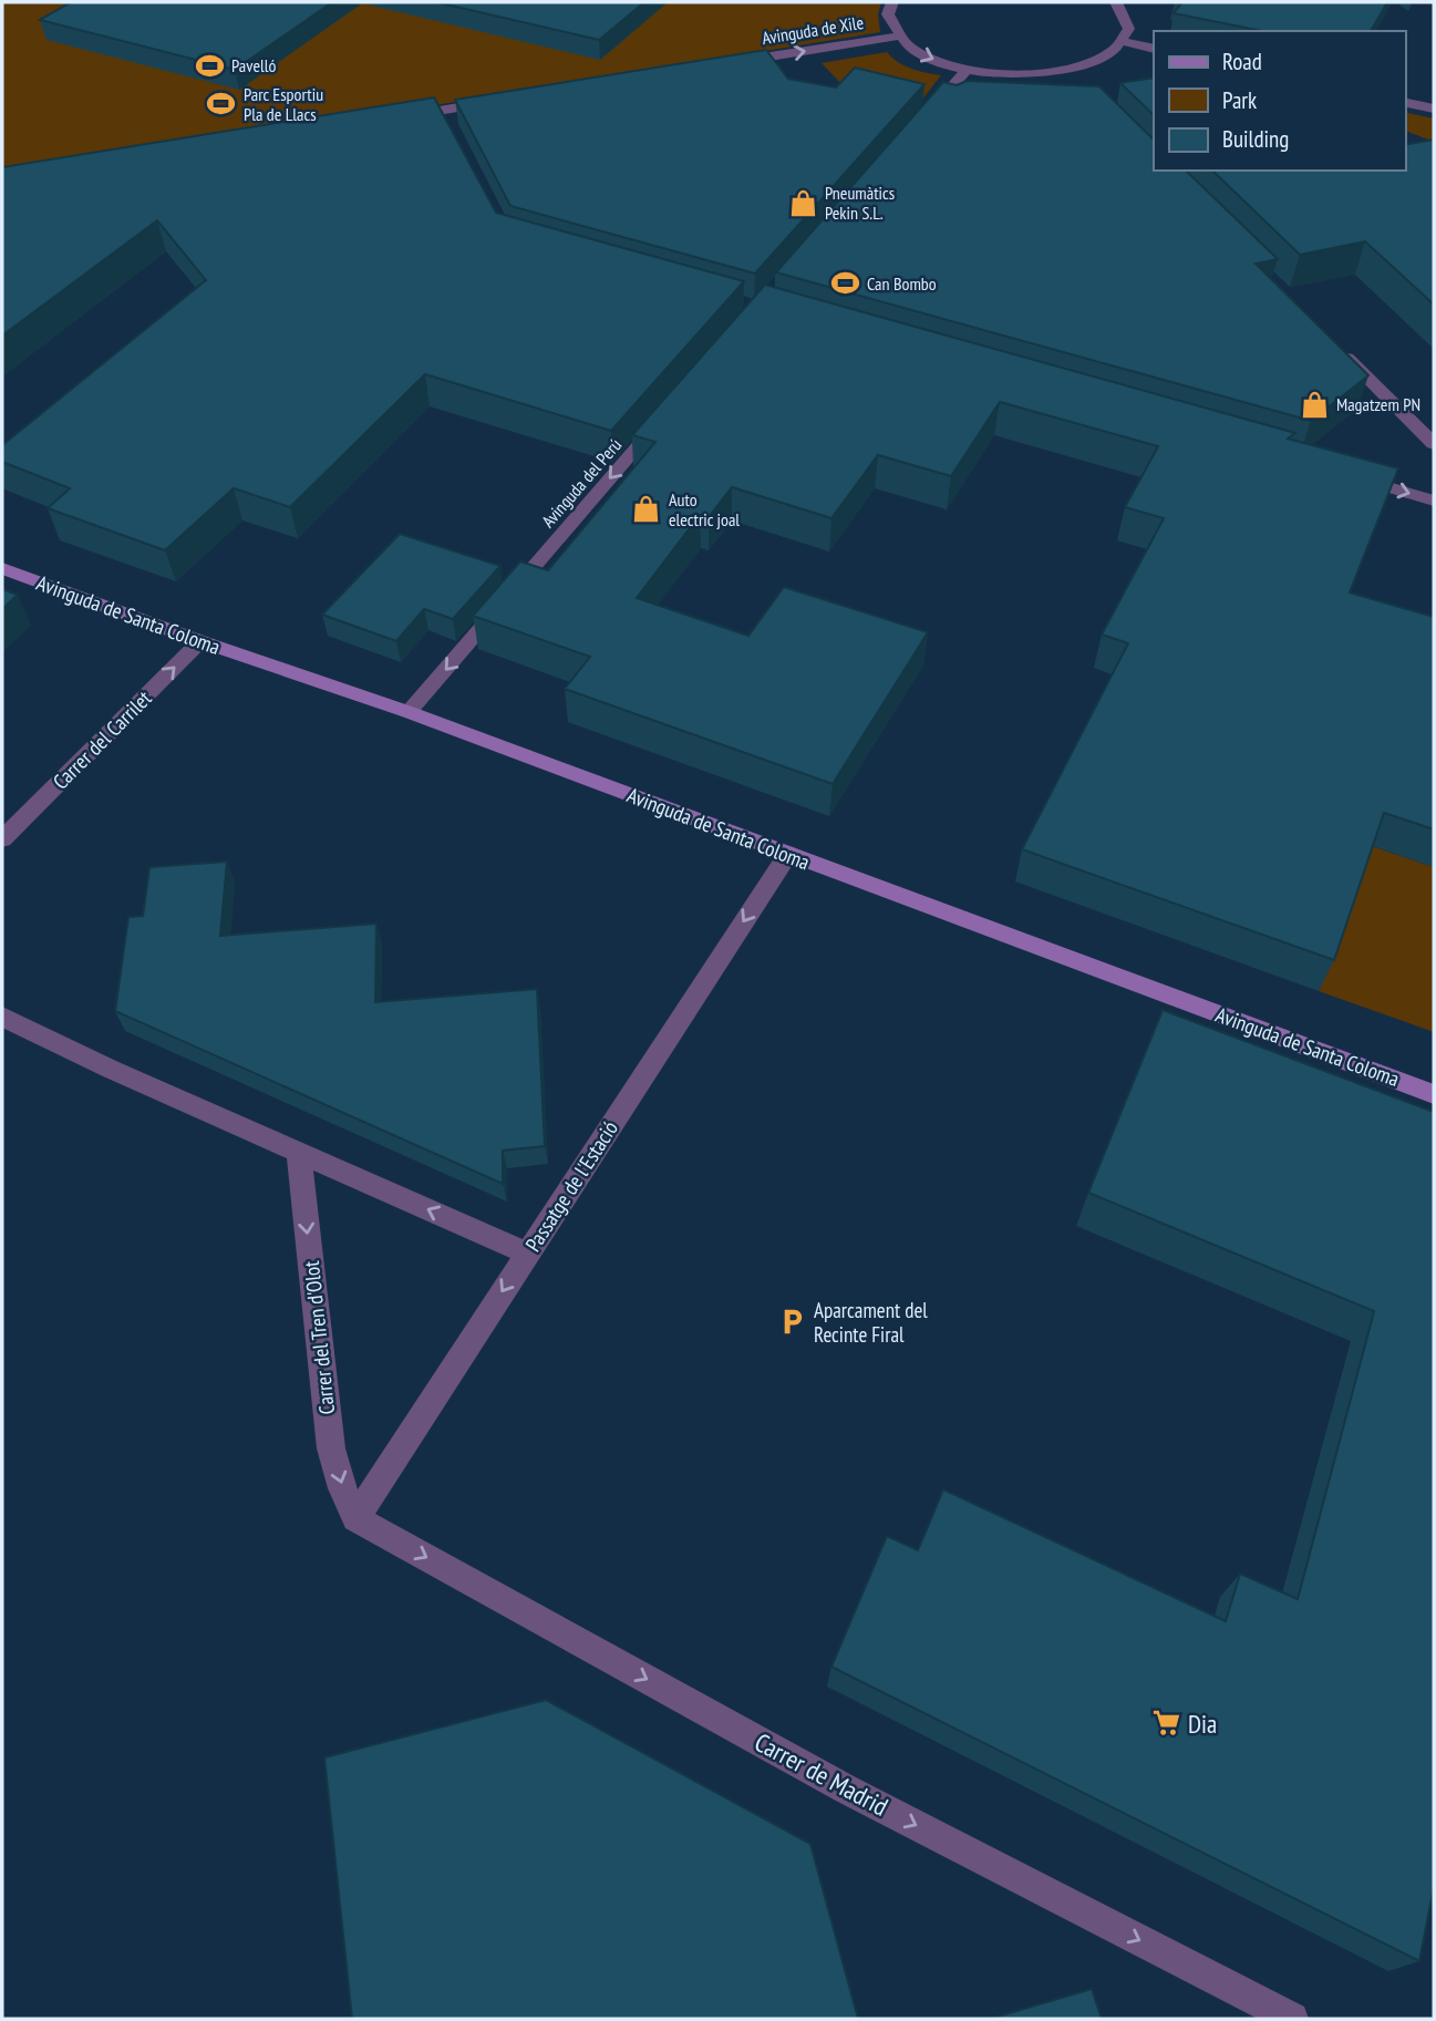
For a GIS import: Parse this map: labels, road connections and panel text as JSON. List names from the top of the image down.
{
  "streets": {
    "main road": ["Avinguda de Santa Coloma"],
    "street": [
      "Avinguda de Xile",
      "Avinguda del Perú",
      "Carrer del Carrilet",
      "Passatge de l'Estació",
      "Carrer del Tren d'Olot",
      "Carrer de Madrid"
    ]
  },
  "crossings": [
    ["Avinguda del Perú", "Avinguda de Santa Coloma"],
    ["Avinguda de Santa Coloma", "Carrer del Carrilet"],
    ["Avinguda de Santa Coloma", "Passatge de l'Estació"],
    ["Passatge de l'Estació", "Carrer del Tren d'Olot"],
    ["Passatge de l'Estació", "Carrer de Madrid"],
    ["Carrer del Tren d'Olot", "Carrer de Madrid"]
  ],
  "one_way": [
    "Avinguda de Xile",
    "Avinguda del Perú",
    "Carrer del Carrilet",
    "Passatge de l'Estació",
    "Carrer del Tren d'Olot",
    "Carrer de Madrid"
  ],
  "places": {
    "sports": ["Pavelló", "Parc Esportiu Pla de Llacs", "Can Bombo"],
    "shop": ["Pneumàtics Pekin S.L.", "Magatzem PN", "Auto electric joal"],
    "parking": ["Aparcament del Recinte Firal"],
    "supermarket": ["Dia"]
  },
  "legend": ["Road", "Park", "Building"]
}
